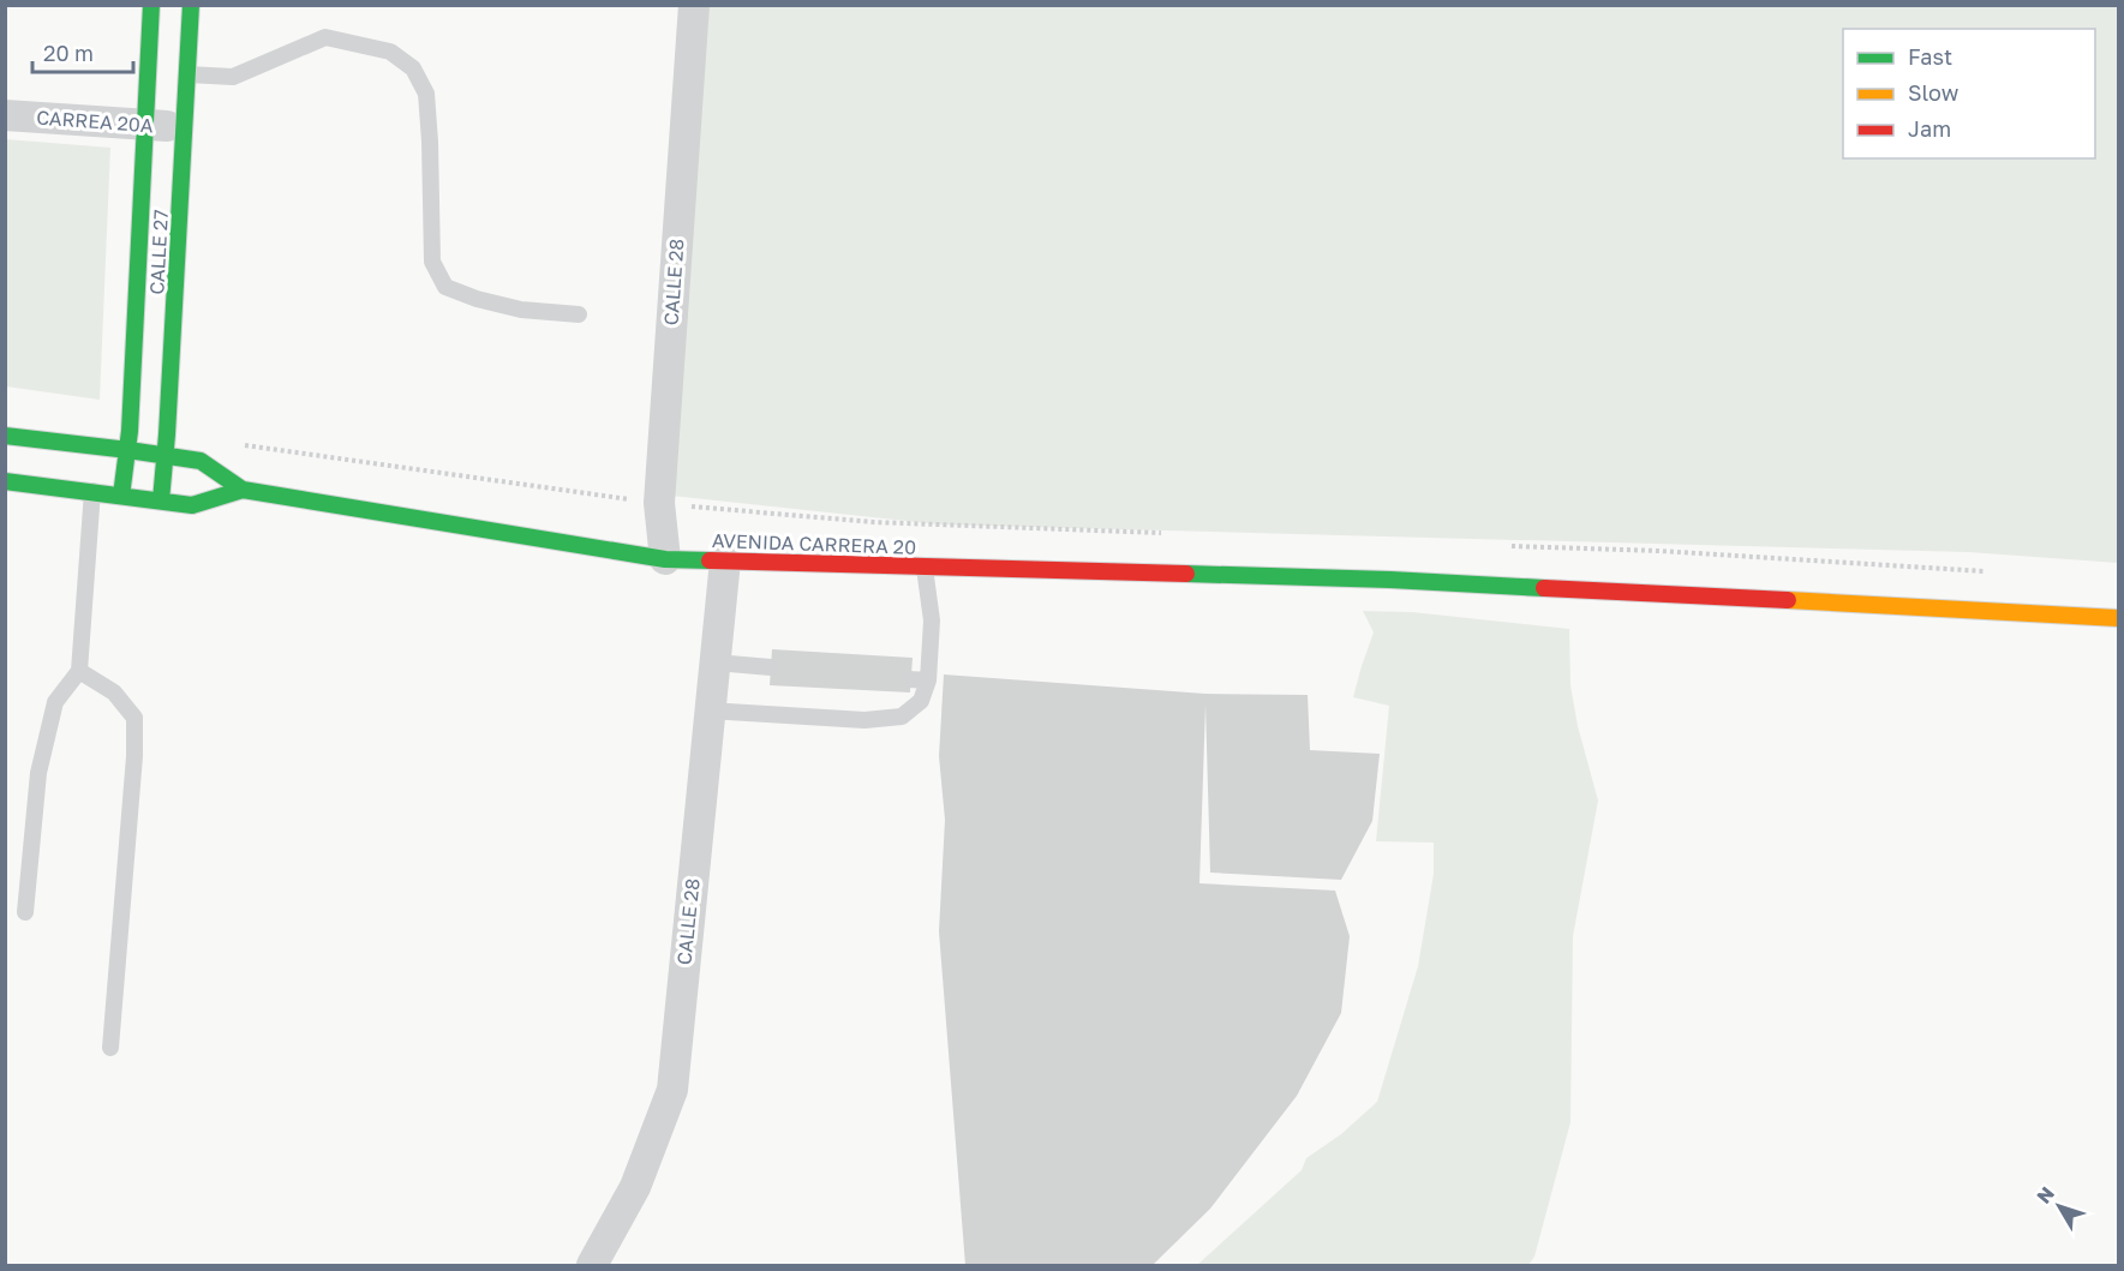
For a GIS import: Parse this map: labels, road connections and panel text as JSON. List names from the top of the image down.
{
  "streets": {
    "street": [
      "CARREA 20A",
      "CALLE 27",
      "CALLE 28",
      "AVENIDA CARRERA 20"
    ]
  },
  "crossings": [
    ["CARREA 20A", "CALLE 27"],
    ["CALLE 27", "AVENIDA CARRERA 20"],
    ["CALLE 28", "AVENIDA CARRERA 20"]
  ],
  "legend": ["Fast", "Slow", "Jam"],
  "scale_bar": "20 m",
  "north": "top left"
}
